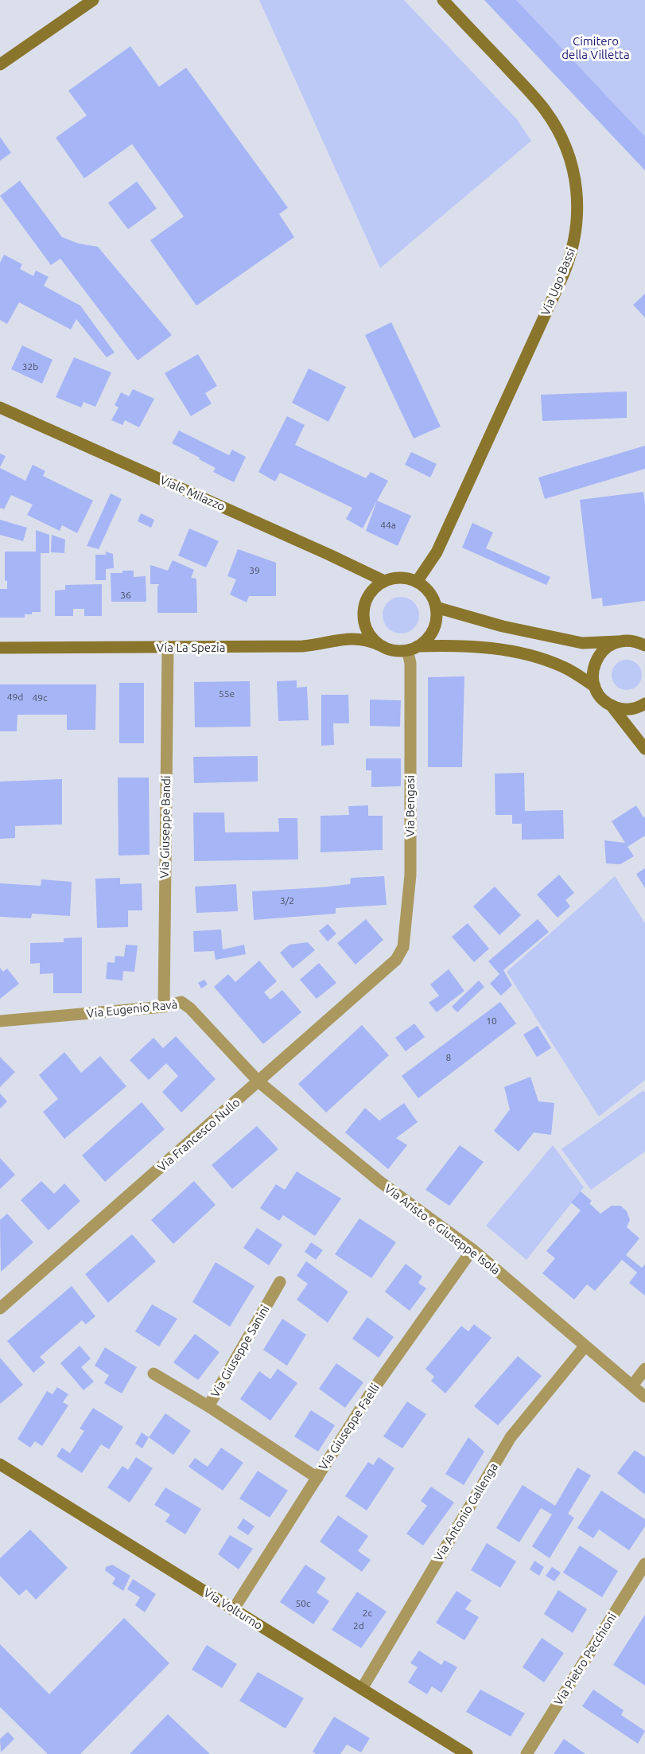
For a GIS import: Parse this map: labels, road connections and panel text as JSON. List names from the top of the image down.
{
  "streets": {
    "street": [
      "Via Ugo Bassi",
      "Viale Milazzo",
      "Via La Spezia",
      "Via Bengasi",
      "Via Giuseppe Bandi",
      "Via Eugenio Ravà",
      "Via Francesco Nullo",
      "Via Aristo e Giuseppe Isola",
      "Via Giuseppe Sanini",
      "Via Giuseppe Faelli",
      "Via Antonio Gallenga",
      "Via Volturno",
      "Via Pietro Pecchioni"
    ]
  },
  "crossings": [
    ["Via Ugo Bassi", "Viale Milazzo"],
    ["Via Ugo Bassi", "Via La Spezia"],
    ["Via Ugo Bassi", "Via Bengasi"],
    ["Viale Milazzo", "Via La Spezia"],
    ["Viale Milazzo", "Via Bengasi"],
    ["Via La Spezia", "Via Bengasi"],
    ["Via La Spezia", "Via Giuseppe Bandi"],
    ["Via Bengasi", "Via Francesco Nullo"],
    ["Via Giuseppe Bandi", "Via Eugenio Ravà"],
    ["Via Eugenio Ravà", "Via Francesco Nullo"],
    ["Via Eugenio Ravà", "Via Aristo e Giuseppe Isola"],
    ["Via Francesco Nullo", "Via Aristo e Giuseppe Isola"],
    ["Via Aristo e Giuseppe Isola", "Via Giuseppe Faelli"],
    ["Via Aristo e Giuseppe Isola", "Via Antonio Gallenga"],
    ["Via Giuseppe Sanini", "Via Giuseppe Faelli"],
    ["Via Giuseppe Faelli", "Via Volturno"],
    ["Via Antonio Gallenga", "Via Volturno"]
  ],
  "parks": ["Cimitero della Villetta"],
  "house_numbers": [
    "32b",
    "44a",
    "39",
    "36",
    "55e",
    "49d",
    "49c",
    "3/2",
    "10",
    "8",
    "50c",
    "2c",
    "2d"
  ]
}
